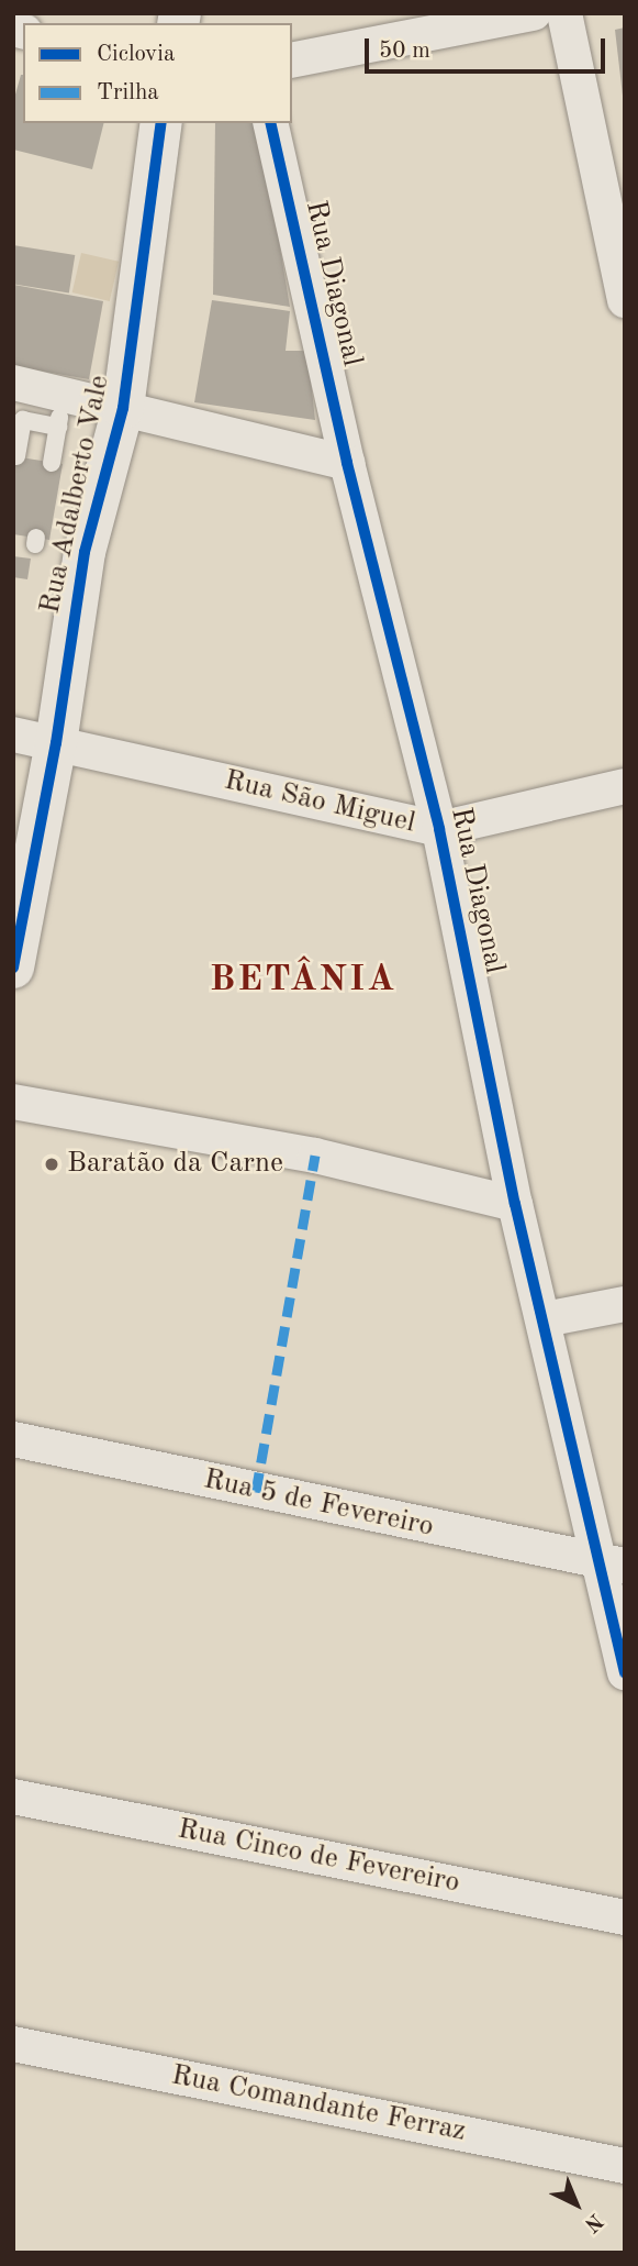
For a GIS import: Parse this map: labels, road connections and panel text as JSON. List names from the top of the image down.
{
  "streets": {
    "street": [
      "Rua Diagonal",
      "Rua Adalberto Vale",
      "Rua São Miguel",
      "Rua 5 de Fevereiro",
      "Rua Cinco de Fevereiro",
      "Rua Comandante Ferraz"
    ]
  },
  "crossings": [
    ["Rua Diagonal", "Rua São Miguel"],
    ["Rua Diagonal", "Rua 5 de Fevereiro"],
    ["Rua Adalberto Vale", "Rua São Miguel"]
  ],
  "districts": ["BETÂNIA"],
  "places": ["Baratão da Carne"],
  "legend": ["Ciclovia", "Trilha"],
  "scale_bar": "50 m",
  "north": "bottom right"
}
